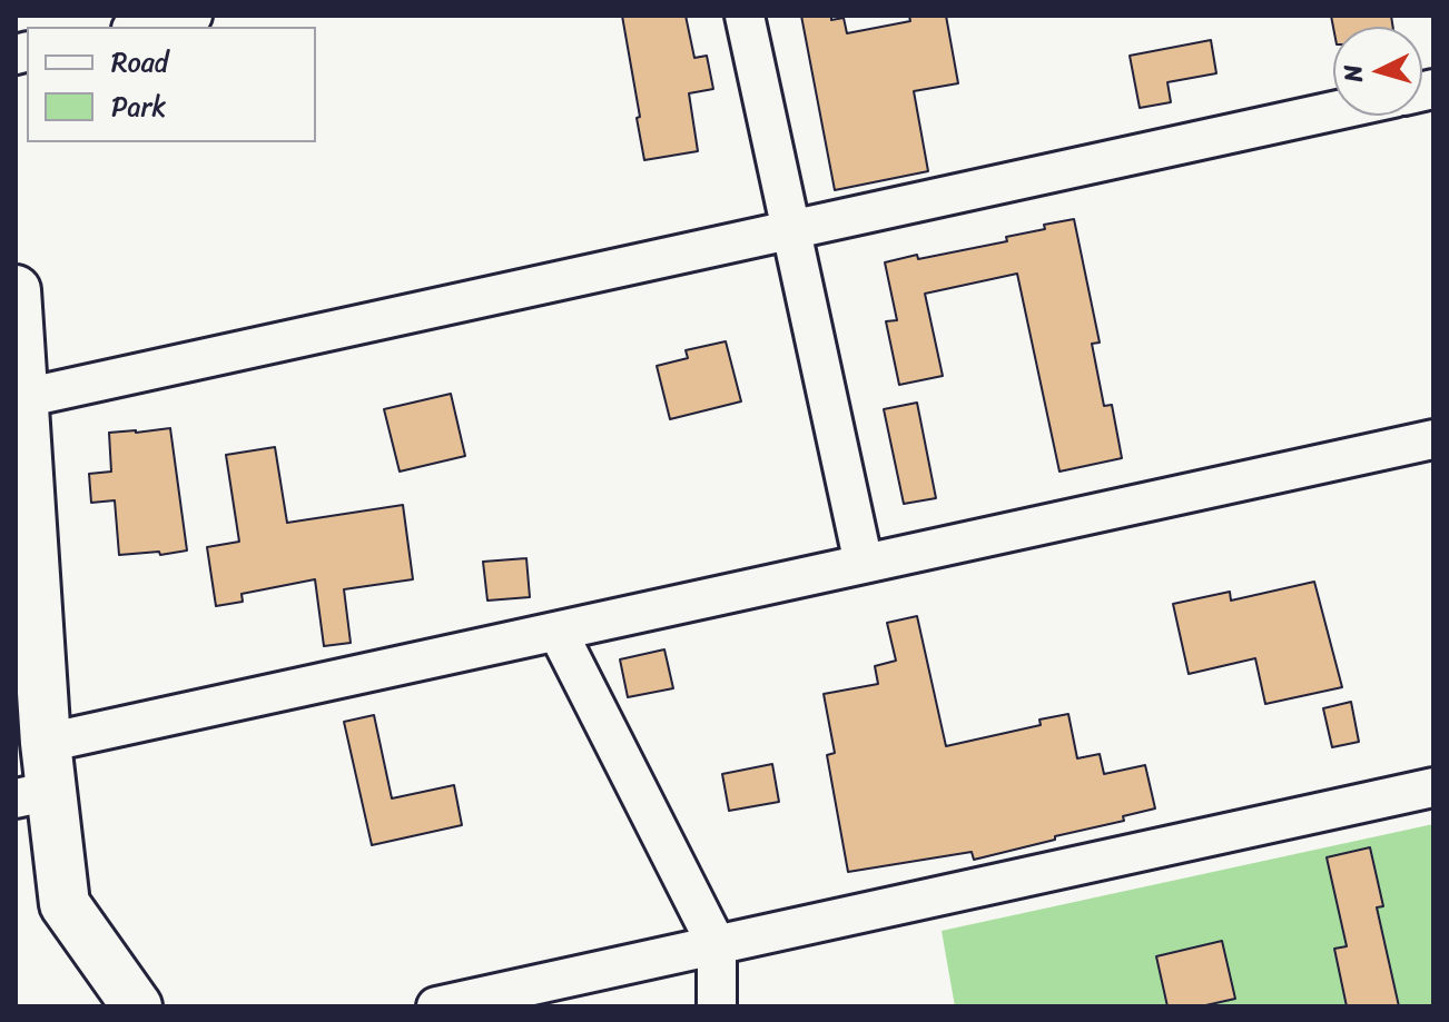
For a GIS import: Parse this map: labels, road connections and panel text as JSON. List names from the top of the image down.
{
  "legend": ["Road", "Park"],
  "north": "left"
}
